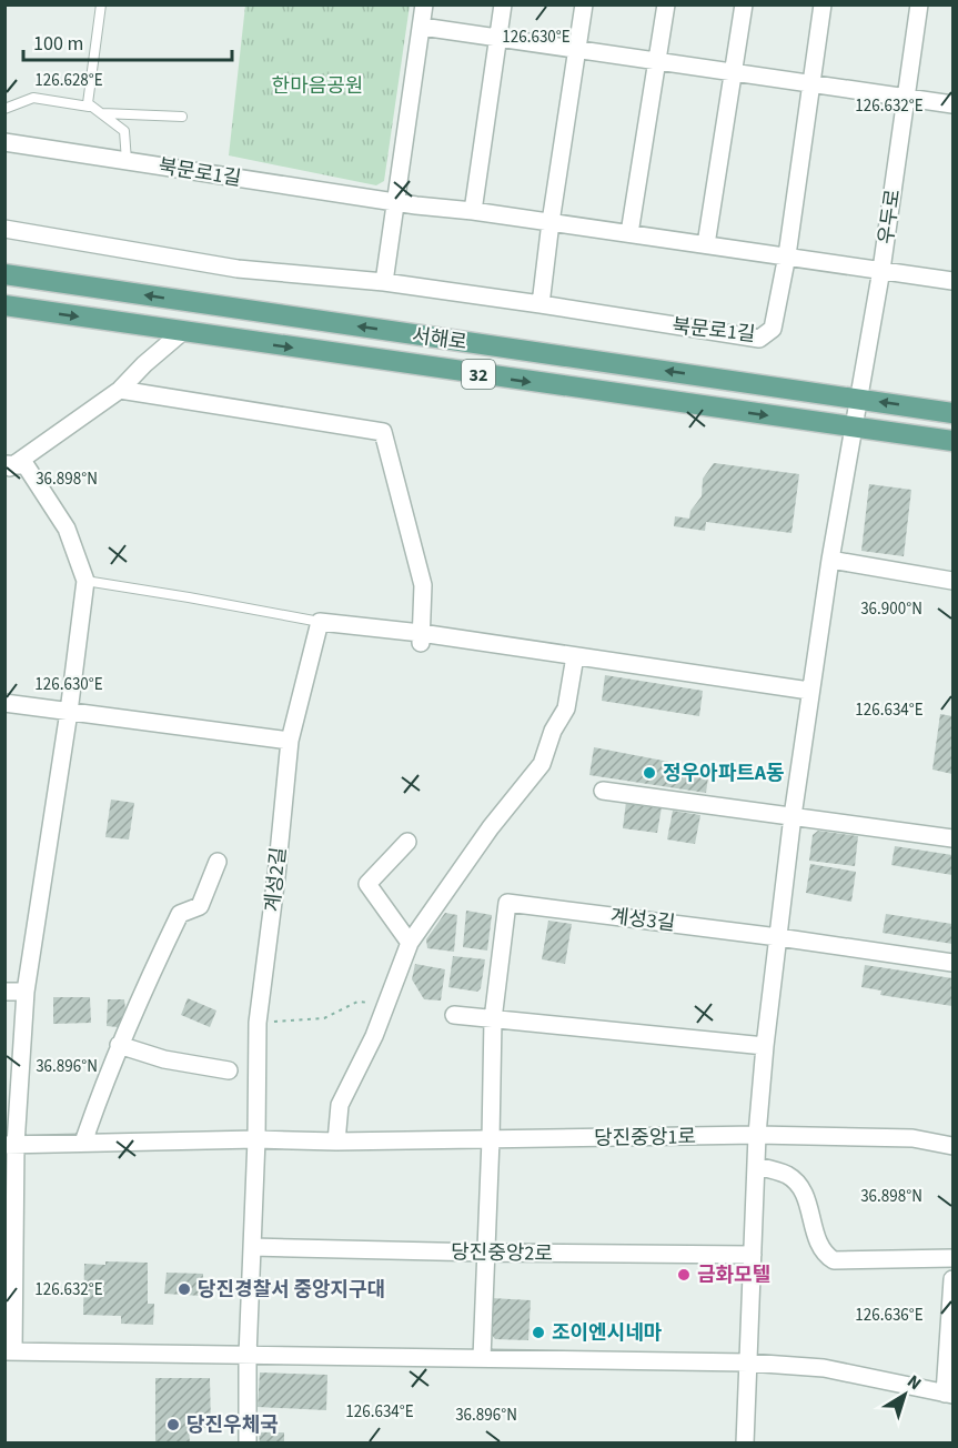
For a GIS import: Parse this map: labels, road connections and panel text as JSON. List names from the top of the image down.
{
  "streets": {
    "main road": ["서해로", "32"],
    "street": [
      "북문로1길",
      "우두로",
      "계성2길",
      "계성3길",
      "당진중앙1로",
      "당진중앙2로"
    ]
  },
  "crossings": [
    ["북문로1길", "우두로"],
    ["우두로", "서해로"],
    ["계성2길", "당진중앙1로"]
  ],
  "parks": ["한마음공원"],
  "places": [
    "정우아파트A동",
    "금화모텔",
    "당진경찰서 중앙지구대",
    "조이엔시네마",
    "당진우체국"
  ],
  "scale_bar": "100 m",
  "north": "top right",
  "coordinates": [
    "126.630°E",
    "126.628°E",
    "126.632°E",
    "36.898°N",
    "36.900°N",
    "126.634°E",
    "36.896°N",
    "126.636°E"
  ]
}
